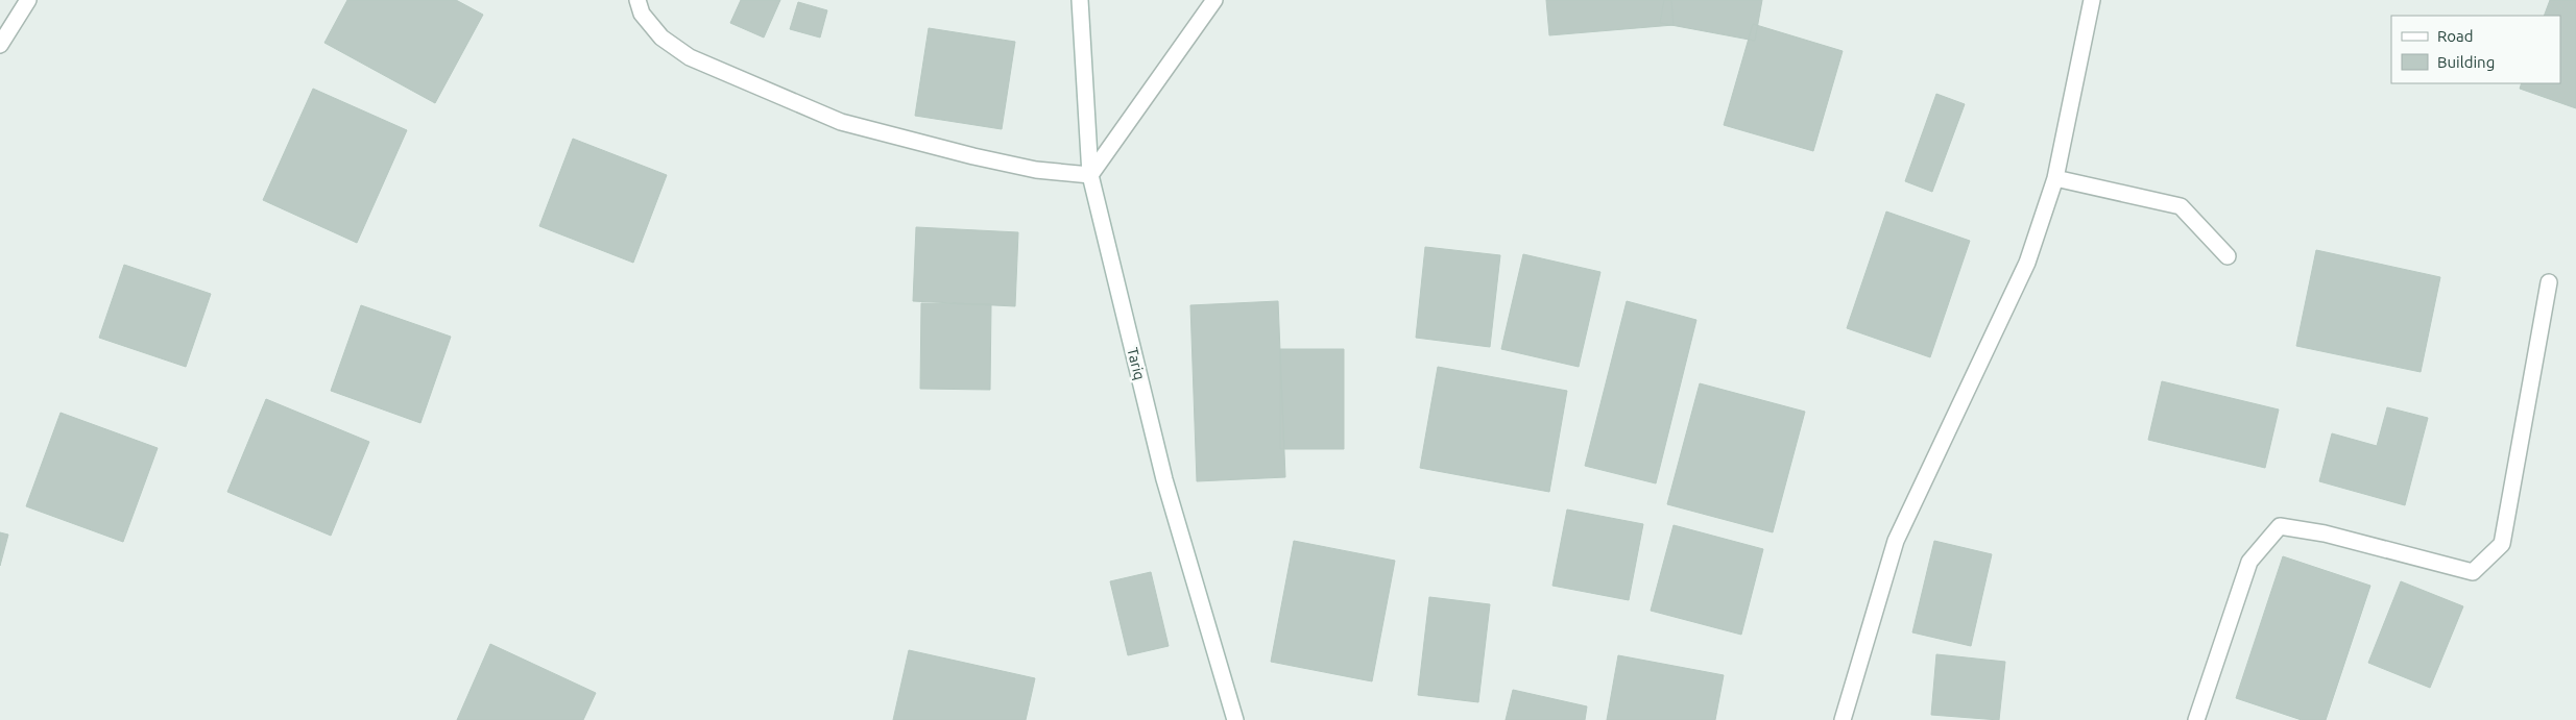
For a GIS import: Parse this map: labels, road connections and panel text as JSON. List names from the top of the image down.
{
  "streets": {
    "street": ["Tariq"]
  },
  "legend": ["Road", "Building"]
}
